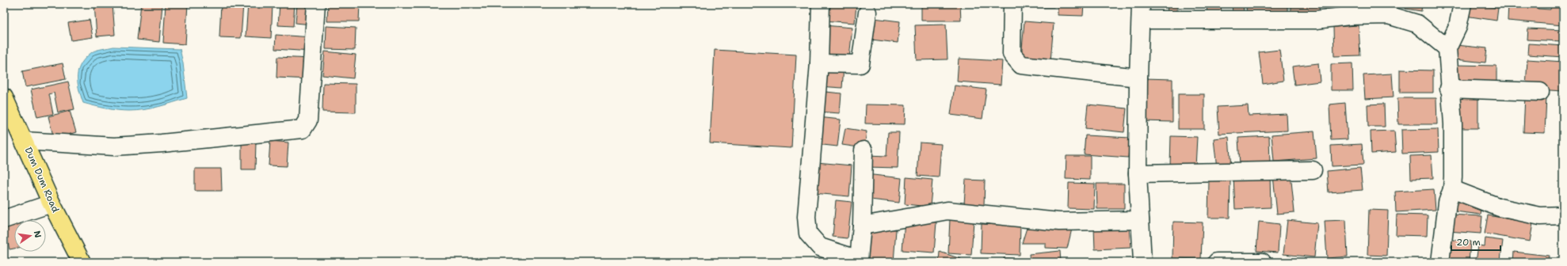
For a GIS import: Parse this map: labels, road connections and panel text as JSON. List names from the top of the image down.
{
  "streets": {
    "main road": ["Dum Dum Road"]
  },
  "scale_bar": "20 m",
  "north": "right"
}
